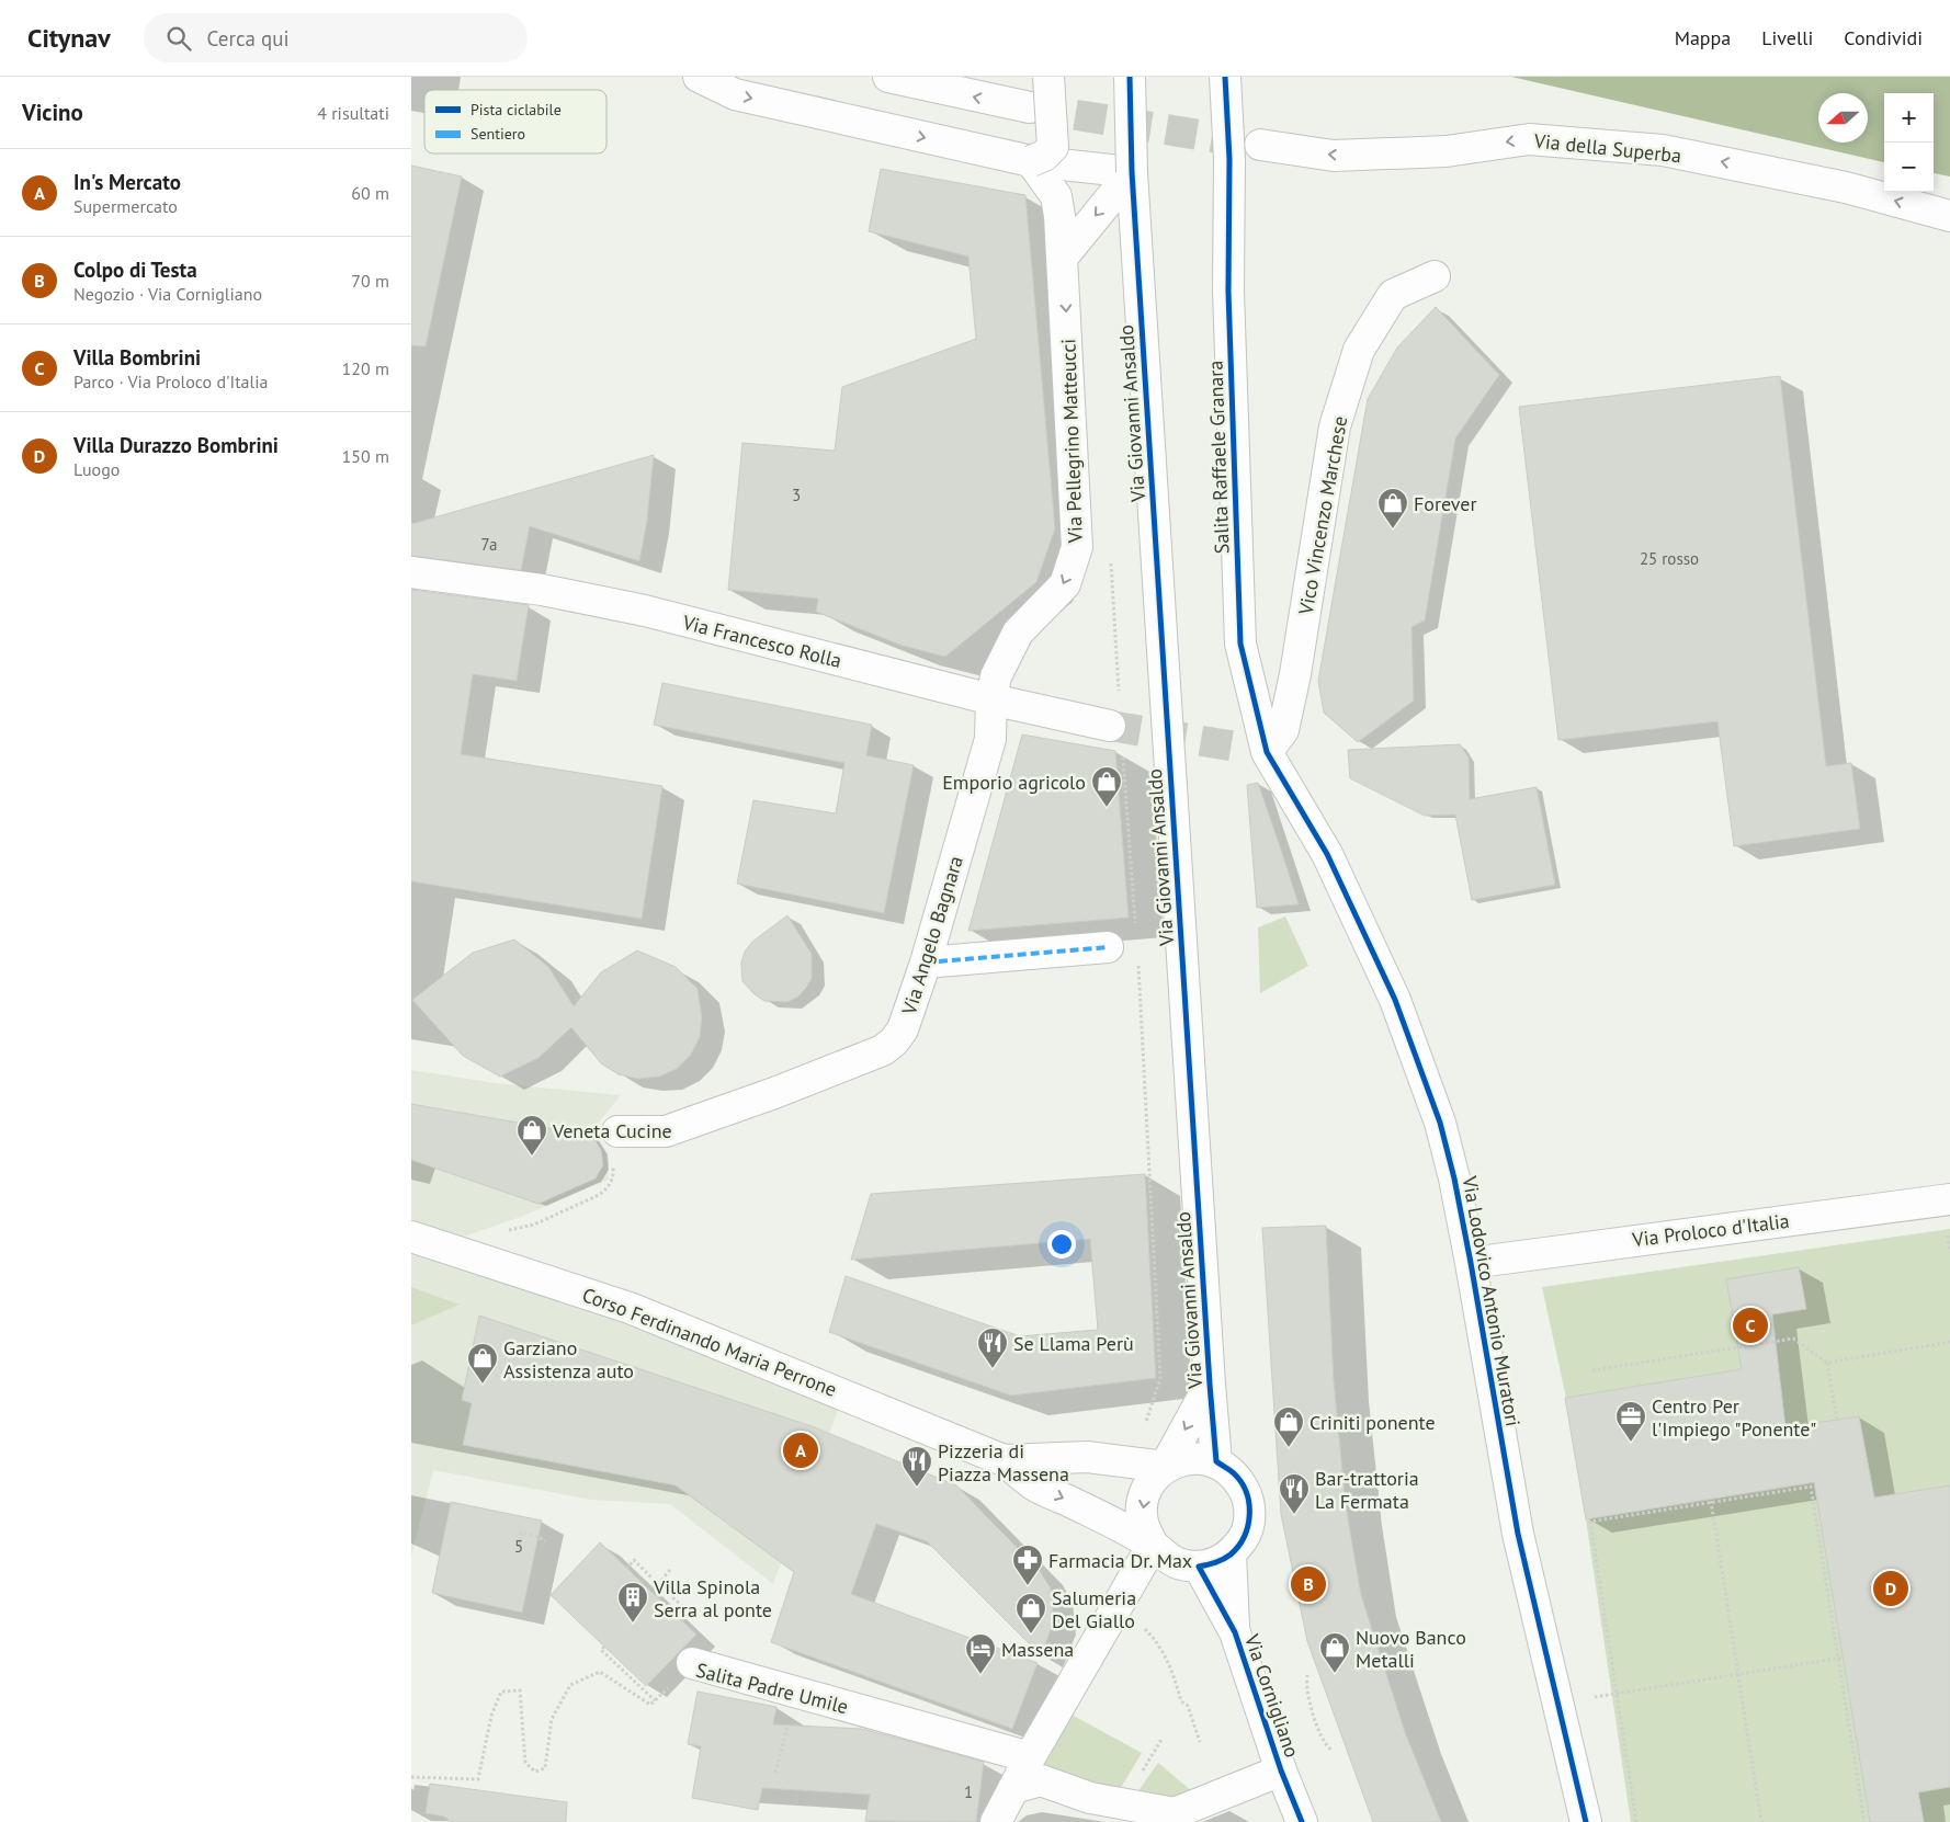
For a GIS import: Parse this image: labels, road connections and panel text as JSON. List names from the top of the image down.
{
  "streets": {
    "street": [
      "Via della Superba",
      "Via Giovanni Ansaldo",
      "Via Pellegrino Matteucci",
      "Salita Raffaele Granara",
      "Vico Vincenzo Marchese",
      "Via Francesco Rolla",
      "Via Angelo Bagnara",
      "Via Proloco d'Italia",
      "Via Lodovico Antonio Muratori",
      "Corso Ferdinando Maria Perrone",
      "Salita Padre Umile",
      "Via Cornigliano"
    ]
  },
  "crossings": [
    ["Via Giovanni Ansaldo", "Corso Ferdinando Maria Perrone"],
    ["Via Giovanni Ansaldo", "Via Cornigliano"],
    ["Via Pellegrino Matteucci", "Via Francesco Rolla"],
    ["Via Pellegrino Matteucci", "Via Angelo Bagnara"],
    ["Salita Raffaele Granara", "Vico Vincenzo Marchese"],
    ["Salita Raffaele Granara", "Via Lodovico Antonio Muratori"],
    ["Vico Vincenzo Marchese", "Via Lodovico Antonio Muratori"],
    ["Via Francesco Rolla", "Via Angelo Bagnara"],
    ["Via Proloco d'Italia", "Via Lodovico Antonio Muratori"],
    ["Corso Ferdinando Maria Perrone", "Via Cornigliano"]
  ],
  "one_way": ["Via della Superba", "Via Pellegrino Matteucci"],
  "places": {
    "shop": [
      "Forever",
      "Emporio agricolo",
      "Veneta Cucine",
      "Garziano Assistenza auto",
      "Criniti ponente",
      "Salumeria Del Giallo",
      "Nuovo Banco Metalli"
    ],
    "restaurant": ["Se Llama Perù", "Pizzeria di Piazza Massena", "Bar-trattoria La Fermata"],
    "office": ["Centro Per l'Impiego \"Ponente\""],
    "pharmacy": ["Farmacia Dr. Max"],
    "building": ["Villa Spinola Serra al ponte"],
    "hotel": ["Massena"]
  },
  "house_numbers": [
    "3",
    "7a",
    "25 rosso",
    "5",
    "1"
  ],
  "legend": ["Pista ciclabile", "Sentiero"],
  "north": "left",
  "page": {
    "header": "Citynav",
    "search": "Cerca qui",
    "nav": ["Mappa", "Livelli", "Condividi"],
    "heading": ["Vicino", "4 risultati"],
    "map_buttons": ["+", "−"],
    "list": [
      {
        "mark": "A",
        "name": "In's Mercato",
        "note": "Supermercato",
        "value": "60 m"
      },
      {
        "mark": "B",
        "name": "Colpo di Testa",
        "note": "Negozio · Via Cornigliano",
        "value": "70 m"
      },
      {
        "mark": "C",
        "name": "Villa Bombrini",
        "note": "Parco · Via Proloco d'Italia",
        "value": "120 m"
      },
      {
        "mark": "D",
        "name": "Villa Durazzo Bombrini",
        "note": "Luogo",
        "value": "150 m"
      }
    ],
    "pins": [
      "C",
      "A",
      "B",
      "D"
    ]
  }
}
